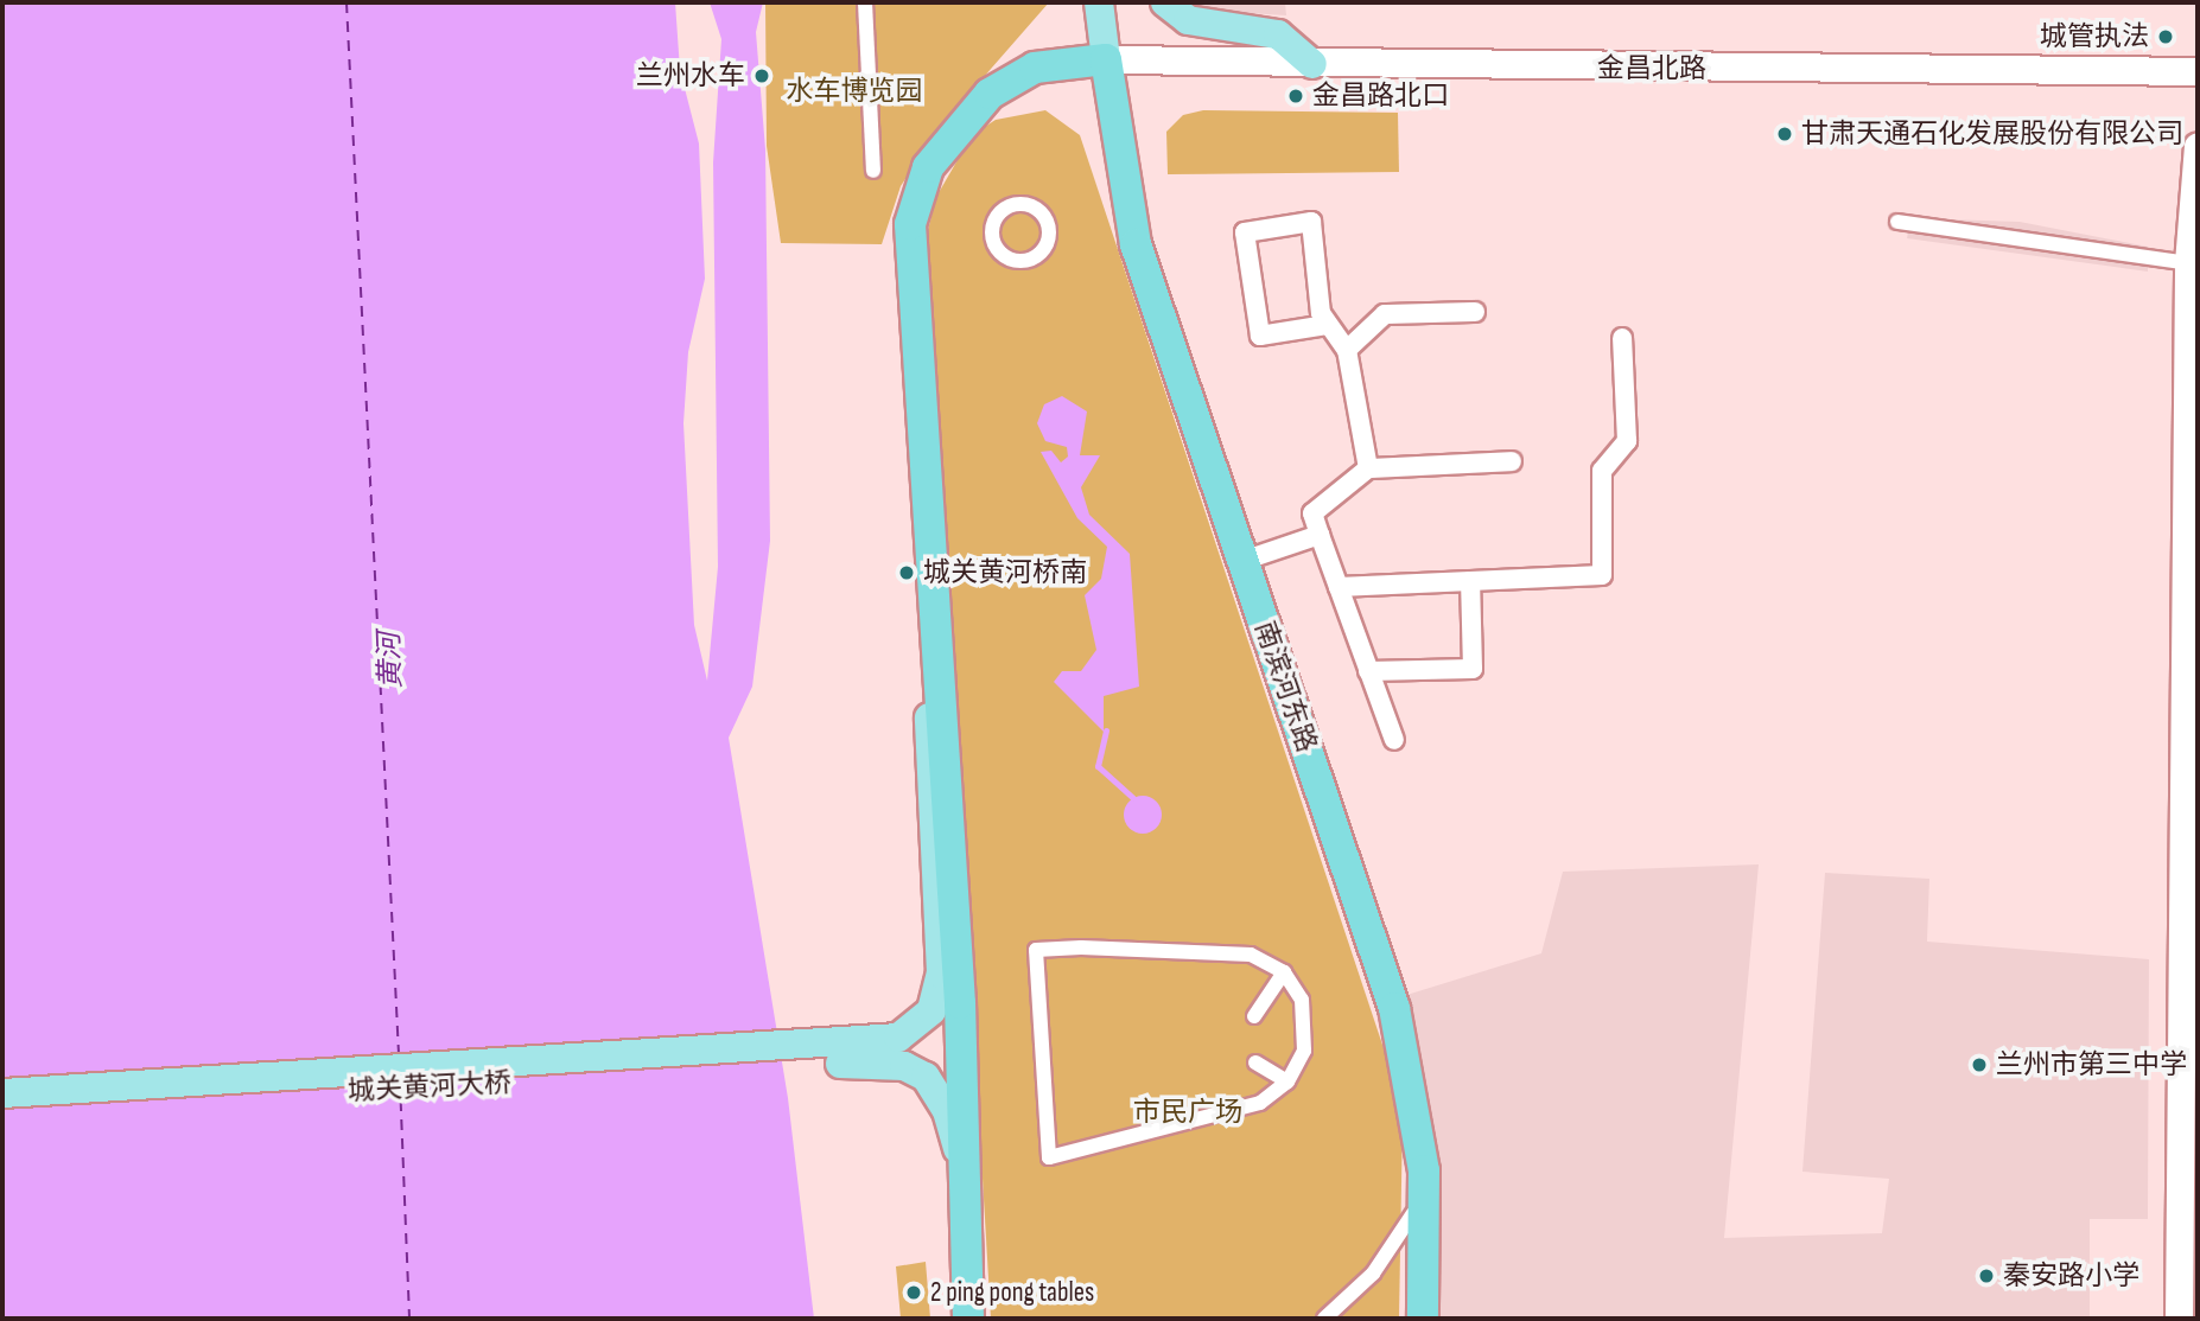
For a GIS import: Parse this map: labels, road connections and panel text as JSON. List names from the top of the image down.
{
  "streets": {
    "highway": ["南滨河东路"],
    "main road": ["金昌北路", "城关黄河大桥"]
  },
  "crossings": [
    ["金昌北路", "南滨河东路"]
  ],
  "water": ["黄河"],
  "parks": ["水车博览园", "市民广场"],
  "places": [
    "城管执法",
    "兰州水车",
    "金昌路北口",
    "甘肃天通石化发展股份有限公司",
    "城关黄河桥南",
    "兰州市第三中学",
    "秦安路小学",
    "2 ping pong tables"
  ]
}
